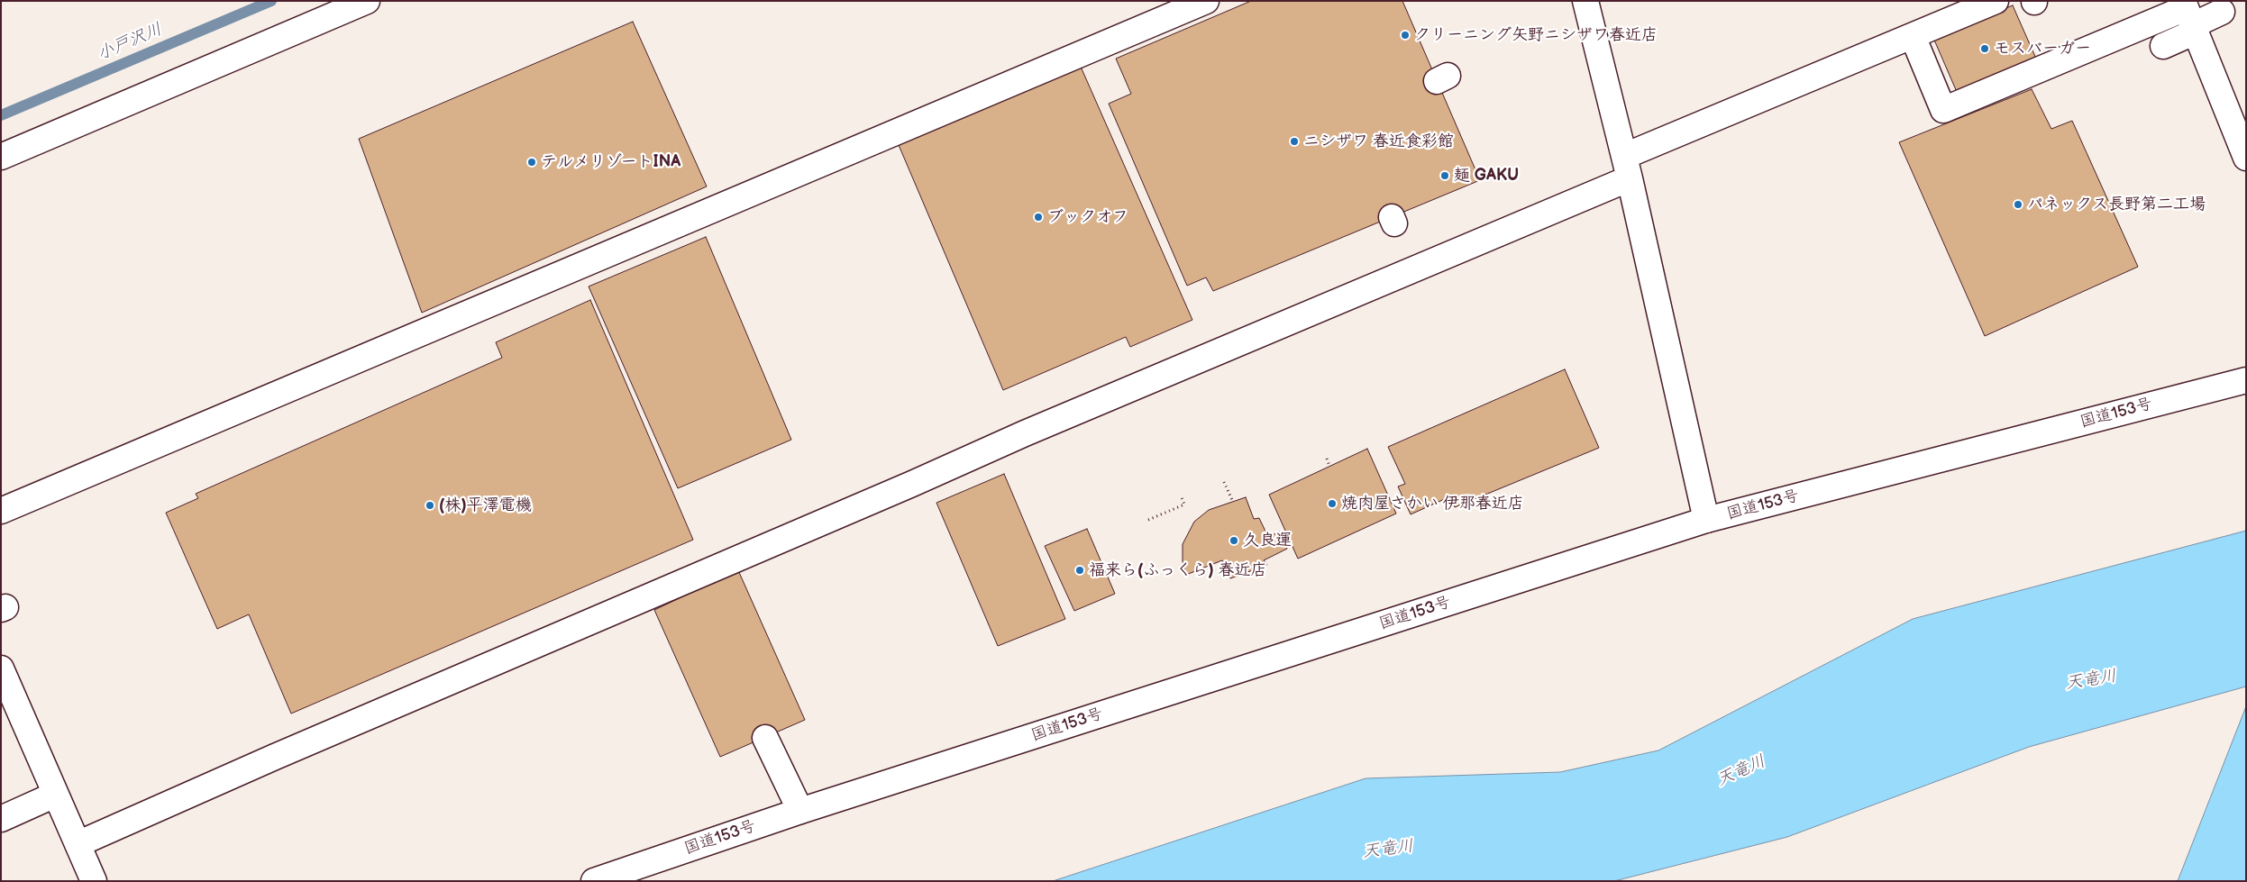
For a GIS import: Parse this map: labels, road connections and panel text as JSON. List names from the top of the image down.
{
  "streets": {
    "main road": ["国道153号"]
  },
  "water": ["小戸沢川", "天竜川"],
  "places": [
    "クリーニング矢野ニシザワ春近店",
    "モスバーガー",
    "ニシザワ 春近食彩館",
    "テルメリゾートINA",
    "麺 GAKU",
    "パネックス長野第二工場",
    "ブックオフ",
    "焼肉屋さかい 伊那春近店",
    "(株)平澤電機",
    "久良運",
    "福来ら(ふっくら) 春近店"
  ]
}
